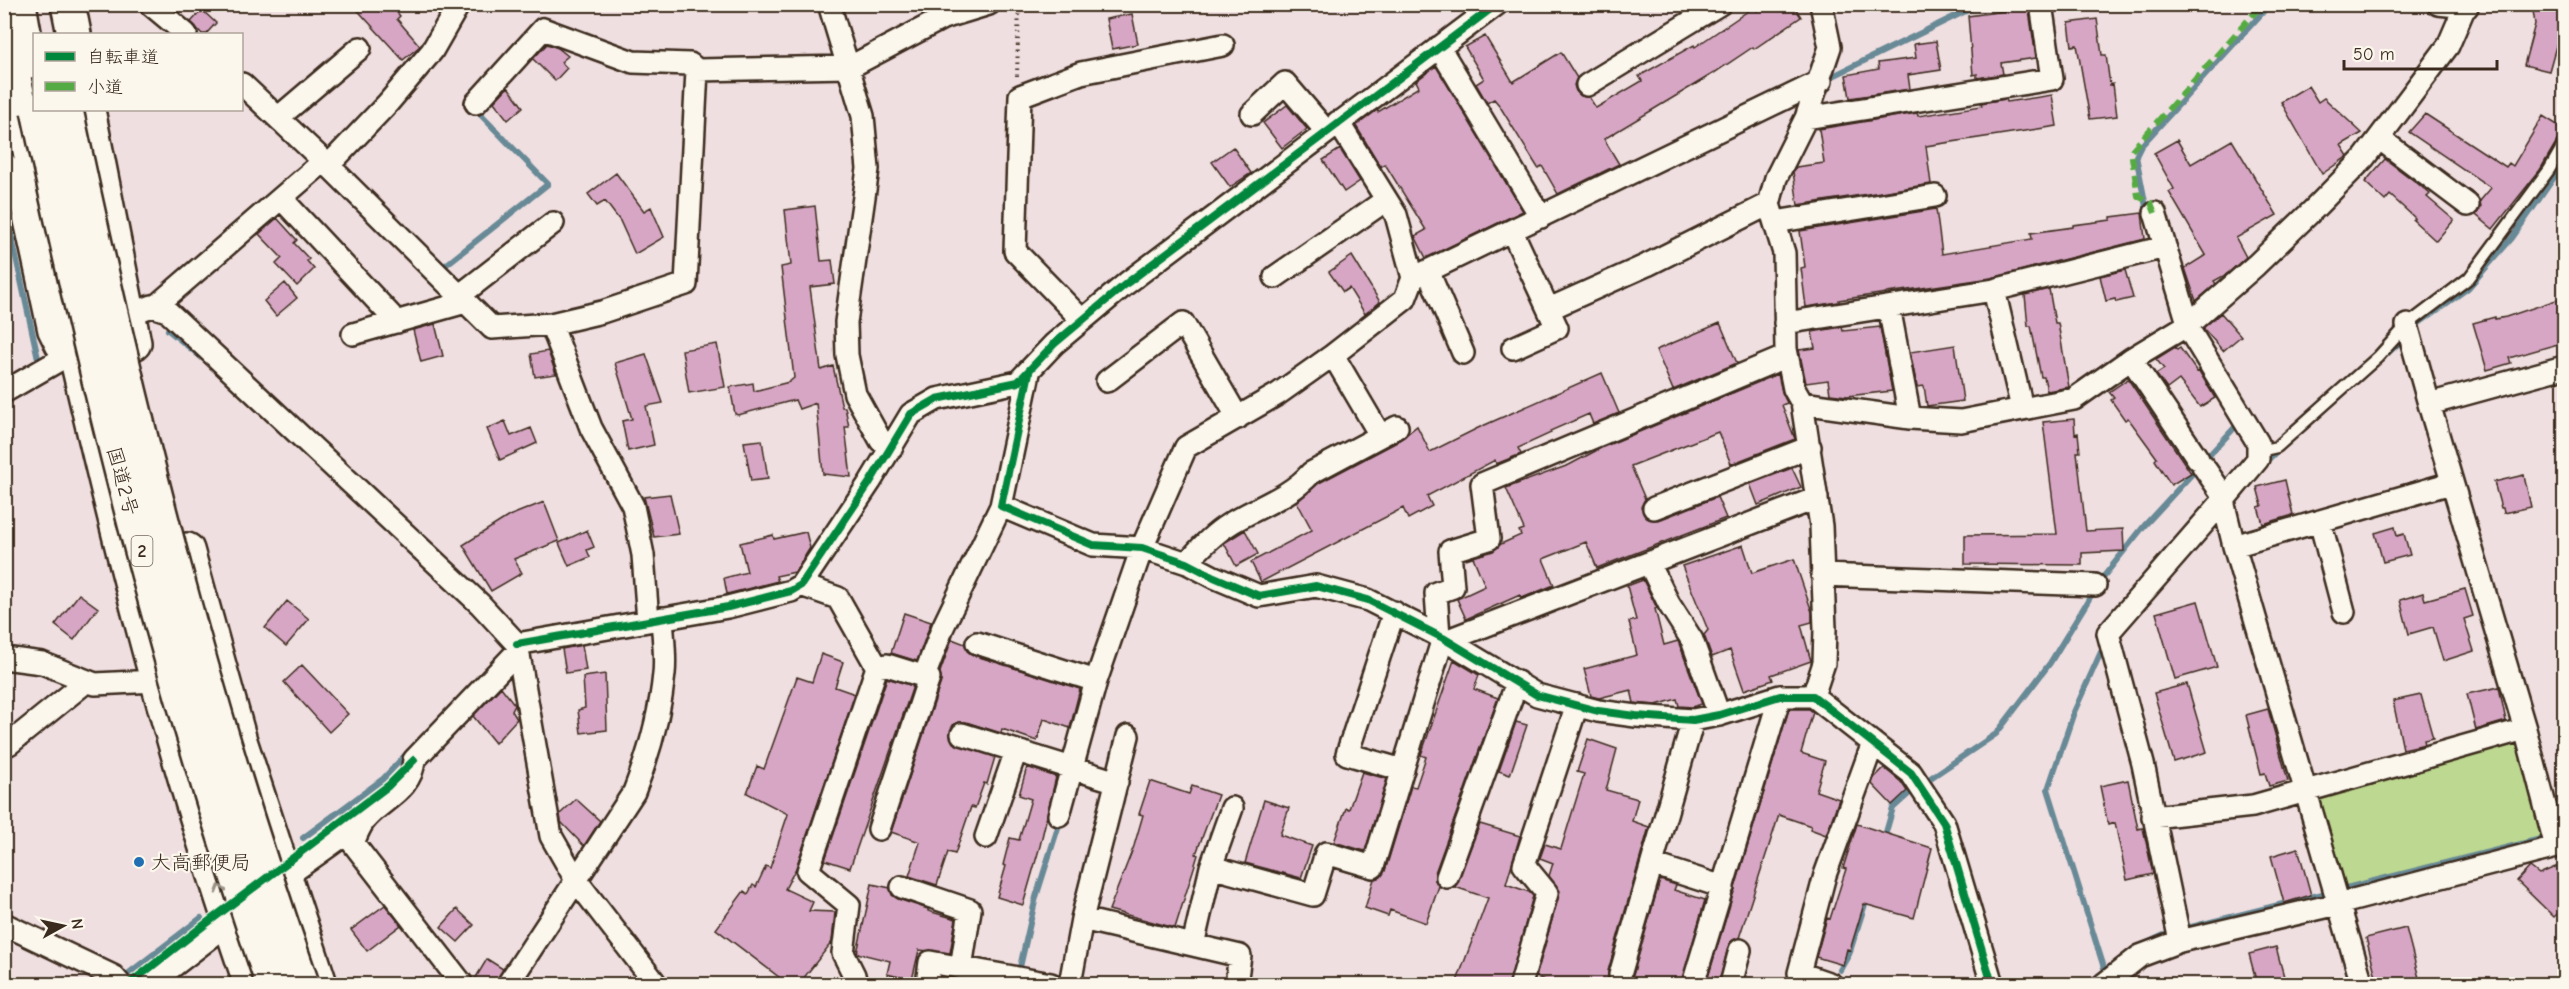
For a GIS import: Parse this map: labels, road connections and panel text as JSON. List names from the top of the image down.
{
  "streets": {
    "highway": ["国道2号", "2"]
  },
  "places": ["大高郵便局"],
  "legend": ["自転車道", "小道"],
  "scale_bar": "50 m",
  "north": "right"
}
